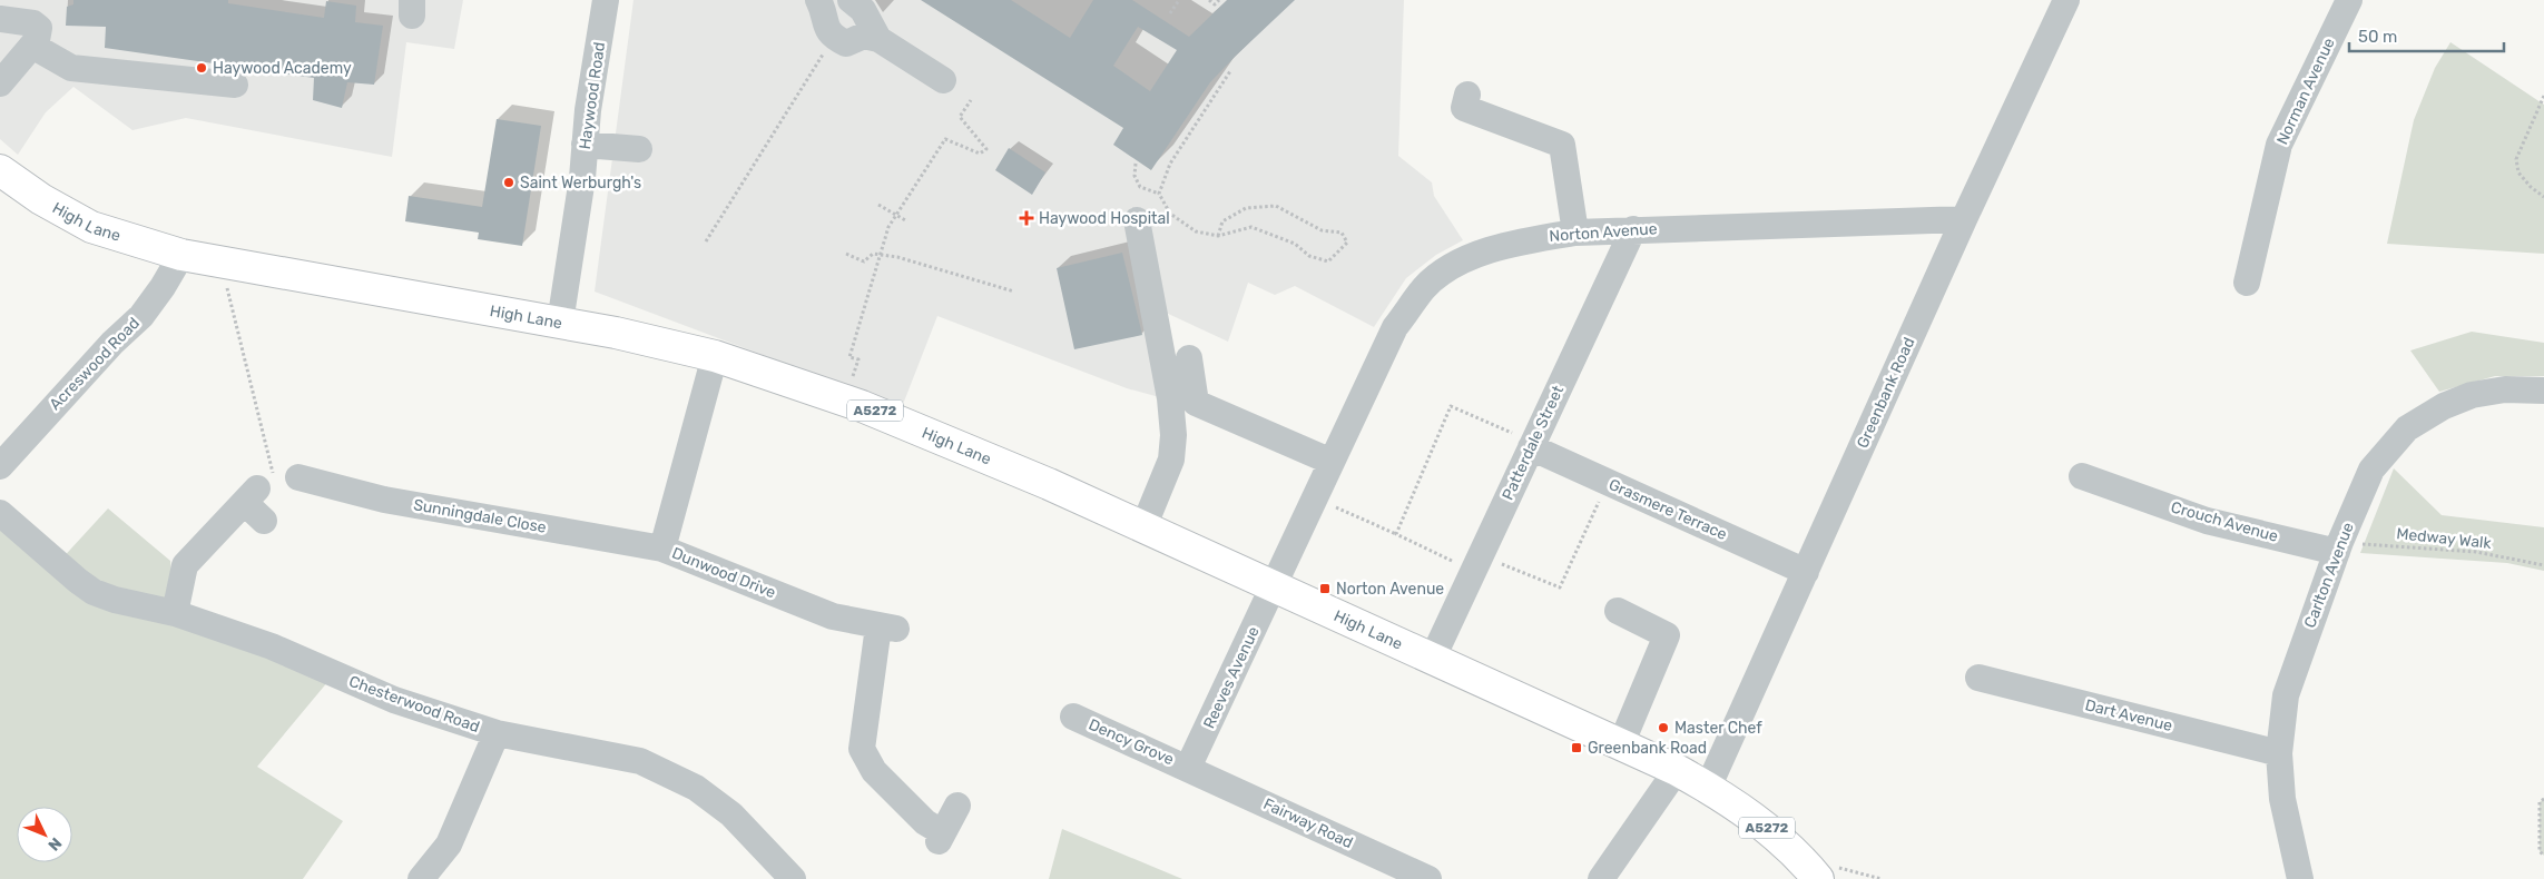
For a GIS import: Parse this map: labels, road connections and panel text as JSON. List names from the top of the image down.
{
  "streets": {
    "main road": ["High Lane", "A5272"],
    "street": [
      "Norman Avenue",
      "Haywood Road",
      "Norton Avenue",
      "Acreswood Road",
      "Greenbank Road",
      "Patterdale Street",
      "Grasmere Terrace",
      "Sunningdale Close",
      "Crouch Avenue",
      "Dunwood Drive",
      "Carlton Avenue",
      "Reeves Avenue",
      "Chesterwood Road",
      "Dart Avenue",
      "Dency Grove",
      "Fairway Road"
    ],
    "path": ["Medway Walk"]
  },
  "crossings": [
    ["Haywood Road", "High Lane"],
    ["High Lane", "Norton Avenue"],
    ["High Lane", "Acreswood Road"],
    ["High Lane", "Greenbank Road"],
    ["High Lane", "Patterdale Street"],
    ["High Lane", "Dunwood Drive"],
    ["High Lane", "Reeves Avenue"],
    ["Norton Avenue", "Greenbank Road"],
    ["Norton Avenue", "Patterdale Street"],
    ["Norton Avenue", "Reeves Avenue"],
    ["Greenbank Road", "Grasmere Terrace"],
    ["Patterdale Street", "Grasmere Terrace"],
    ["Sunningdale Close", "Dunwood Drive"],
    ["Crouch Avenue", "Medway Walk"],
    ["Crouch Avenue", "Carlton Avenue"],
    ["Medway Walk", "Carlton Avenue"],
    ["Carlton Avenue", "Dart Avenue"],
    ["Reeves Avenue", "Dency Grove"],
    ["Reeves Avenue", "Fairway Road"],
    ["Dency Grove", "Fairway Road"]
  ],
  "places": {
    "other": ["Haywood Academy", "Saint Werburgh's", "Master Chef"],
    "health": ["Haywood Hospital"],
    "transit": ["Norton Avenue", "Greenbank Road"]
  },
  "scale_bar": "50 m",
  "north": "bottom right"
}
